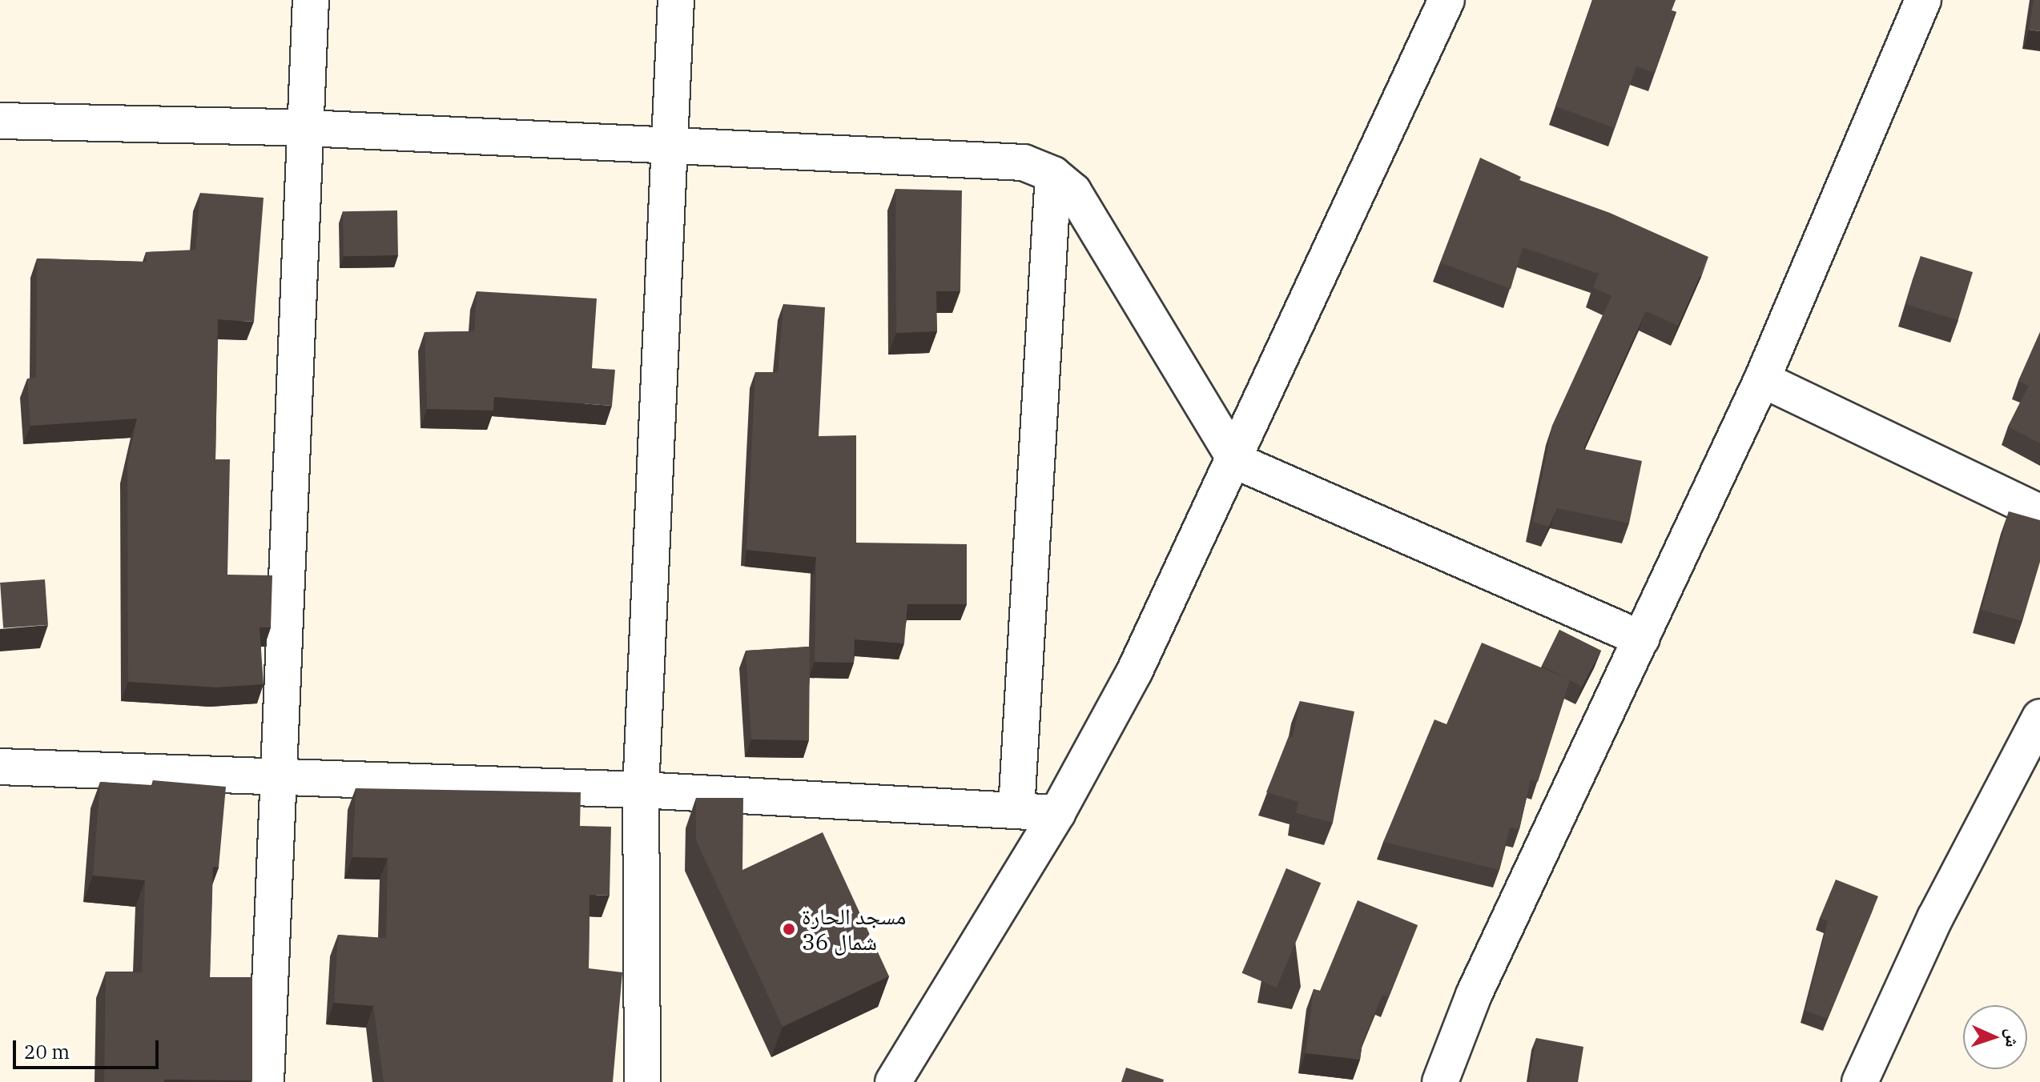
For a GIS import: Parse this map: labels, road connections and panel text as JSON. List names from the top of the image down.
{
  "places": ["مسجد الحارة 36 شمال"],
  "scale_bar": "20 m",
  "north": "right"
}
